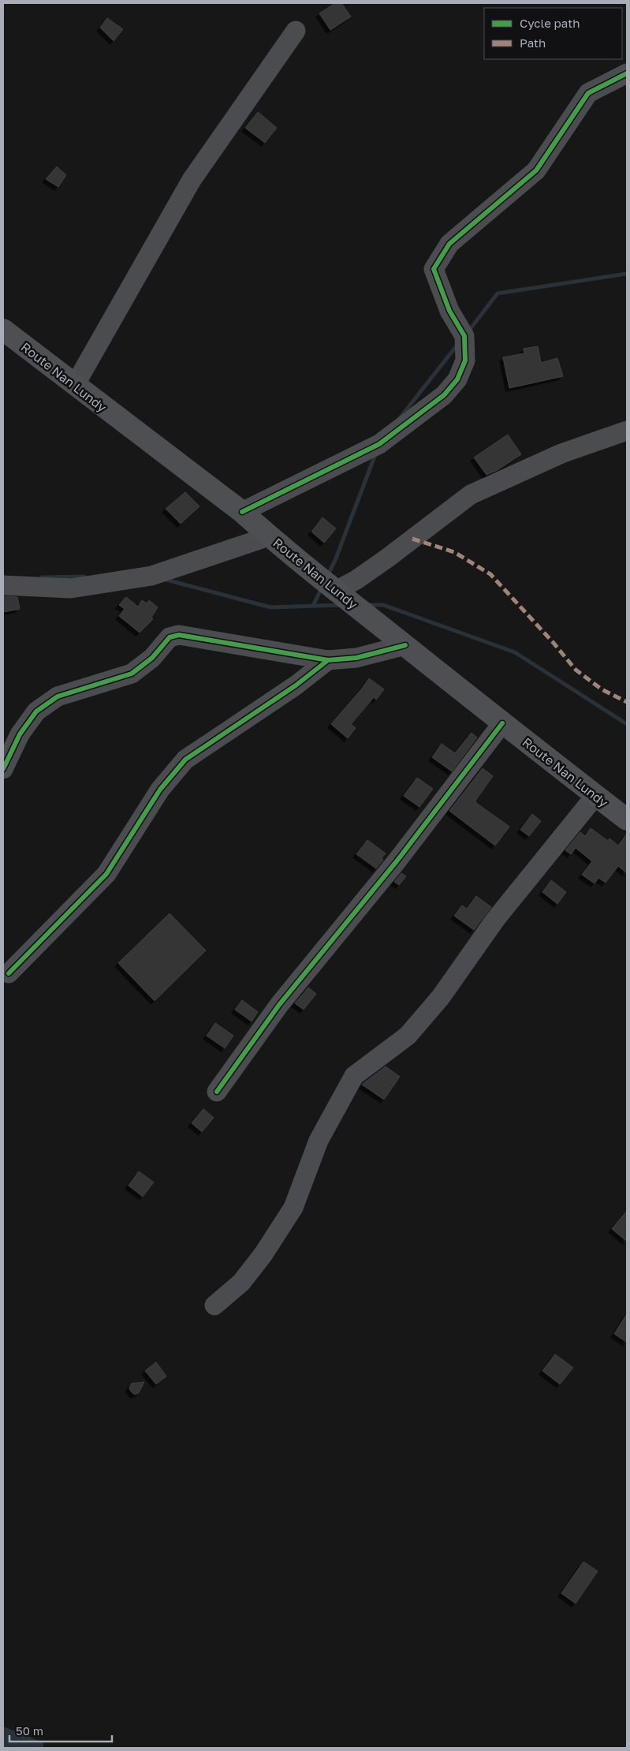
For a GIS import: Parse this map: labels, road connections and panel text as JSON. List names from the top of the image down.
{
  "streets": {
    "main road": ["Route Nan Lundy"]
  },
  "legend": ["Cycle path", "Path"],
  "scale_bar": "50 m"
}
